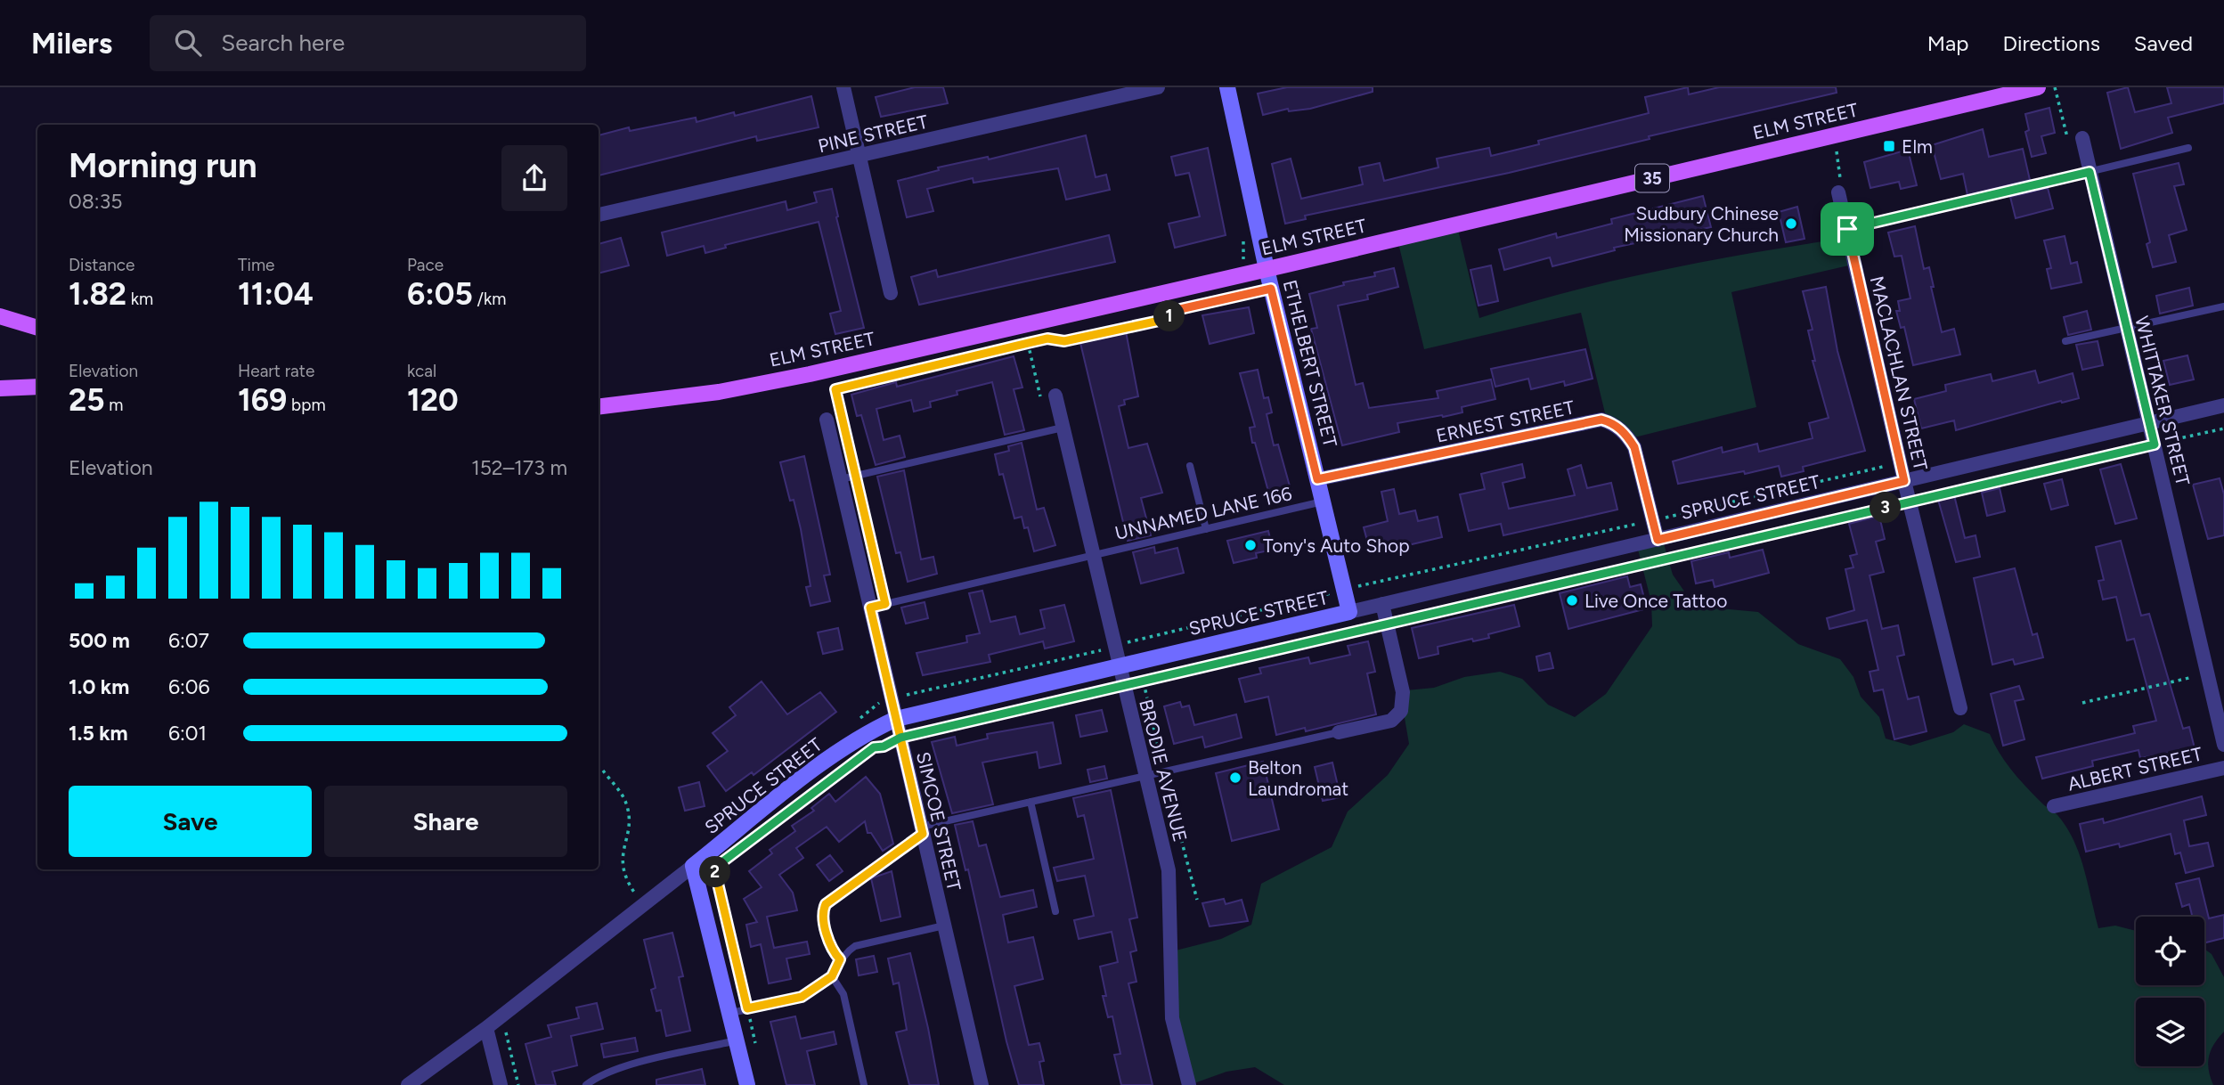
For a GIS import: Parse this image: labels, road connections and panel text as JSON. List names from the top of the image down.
{
  "streets": {
    "main road": ["ELM STREET", "35"],
    "street": [
      "PINE STREET",
      "ETHELBERT STREET",
      "MACLACHLAN STREET",
      "WHITTAKER STREET",
      "ERNEST STREET",
      "SPRUCE STREET",
      "ALBERT STREET",
      "BRODIE AVENUE",
      "SIMCOE STREET"
    ],
    "lane": ["UNNAMED LANE 166"]
  },
  "crossings": [
    ["ELM STREET", "ETHELBERT STREET"],
    ["ETHELBERT STREET", "ERNEST STREET"],
    ["ETHELBERT STREET", "SPRUCE STREET"],
    ["ETHELBERT STREET", "UNNAMED LANE 166"],
    ["MACLACHLAN STREET", "SPRUCE STREET"],
    ["WHITTAKER STREET", "SPRUCE STREET"],
    ["ERNEST STREET", "SPRUCE STREET"],
    ["SPRUCE STREET", "BRODIE AVENUE"],
    ["SPRUCE STREET", "SIMCOE STREET"],
    ["UNNAMED LANE 166", "BRODIE AVENUE"],
    ["UNNAMED LANE 166", "SIMCOE STREET"]
  ],
  "places": {
    "transit": ["Elm"],
    "other": [
      "Sudbury Chinese Missionary Church",
      "Tony's Auto Shop",
      "Live Once Tattoo",
      "Belton Laundromat"
    ]
  },
  "page": {
    "header": "Milers",
    "search": "Search here",
    "nav": ["Map", "Directions", "Saved"],
    "heading": ["Morning run", "08:35"],
    "stats": [
      ["Distance", "1.82 km"],
      ["Time", "11:04"],
      ["Pace", "6:05 /km"],
      ["Elevation", "25 m"],
      ["Heart rate", "169 bpm"],
      ["kcal", "120"]
    ],
    "pins": ["1", "3", "2"],
    "chart": ["Elevation", "152–173 m"],
    "list": [
      {
        "name": "500 m",
        "note": "6:07"
      },
      {
        "name": "1.0 km",
        "note": "6:06"
      },
      {
        "name": "1.5 km",
        "note": "6:01"
      }
    ],
    "buttons": ["Save", "Share"]
  }
}
